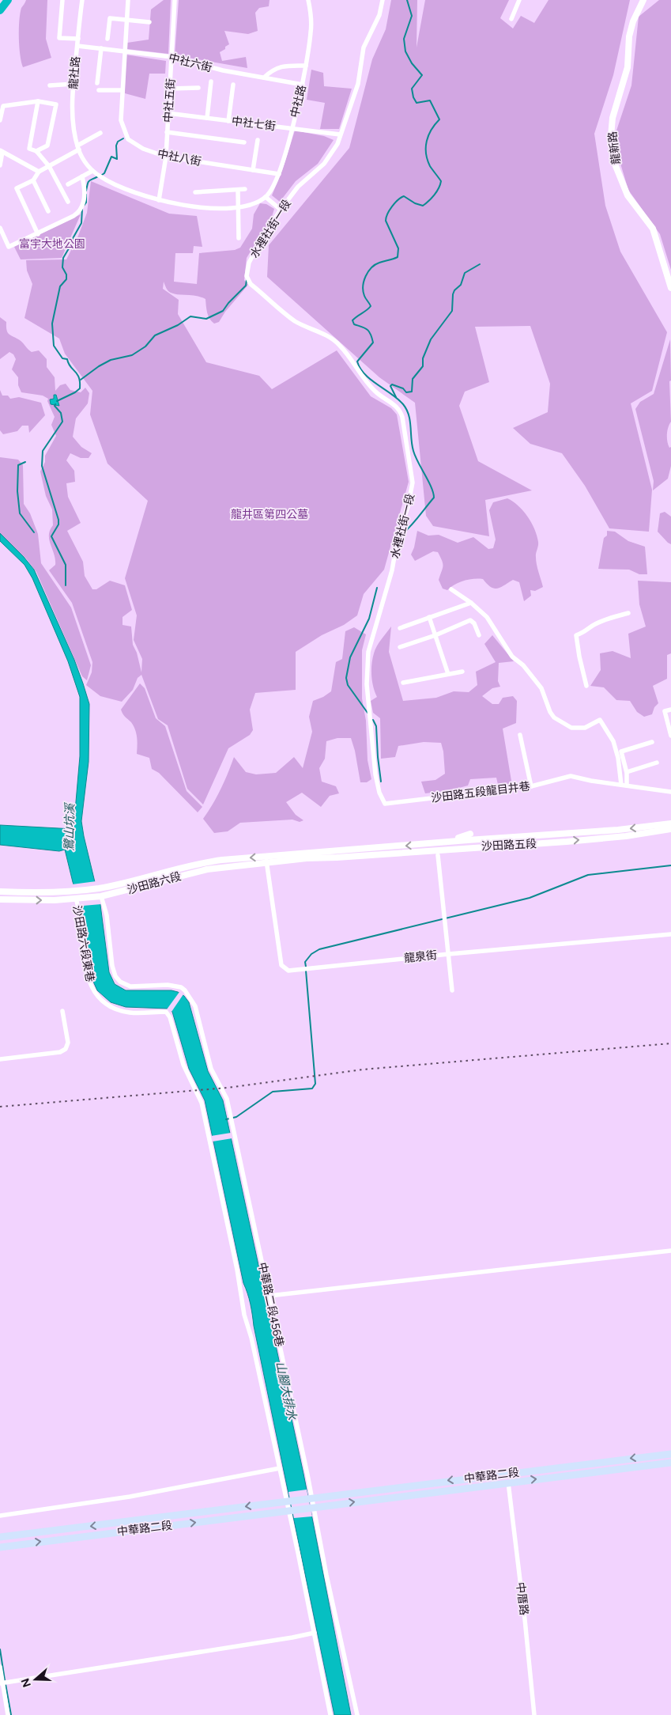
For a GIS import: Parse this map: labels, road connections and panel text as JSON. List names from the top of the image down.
{
  "streets": {
    "main road": ["中華路二段"],
    "street": [
      "中社六街",
      "龍社路",
      "中社五街",
      "中社路",
      "中社七街",
      "龍新路",
      "中社八街",
      "水裡社街一段",
      "沙田路五段龍目井巷",
      "沙田路五段",
      "沙田路六段",
      "沙田路六段東巷",
      "龍泉街",
      "中華路二段456巷",
      "中厝路"
    ]
  },
  "crossings": [
    ["中社六街", "龍社路"],
    ["中社六街", "中社五街"],
    ["中社六街", "中社路"],
    ["中社六街", "中社八街"],
    ["龍社路", "中社五街"],
    ["中社五街", "中社七街"],
    ["中社五街", "中社八街"],
    ["中社路", "中社七街"],
    ["中社路", "中社八街"],
    ["中社七街", "水裡社街一段"],
    ["水裡社街一段", "沙田路五段龍目井巷"],
    ["沙田路五段", "沙田路六段"],
    ["沙田路五段", "龍泉街"],
    ["沙田路六段", "沙田路六段東巷"],
    ["沙田路六段", "中華路二段456巷"],
    ["中華路二段456巷", "中華路二段"],
    ["中華路二段", "中厝路"]
  ],
  "water": ["鷺山坑溪", "山腳大排水"],
  "parks": ["富宇大地公園", "龍井區第四公墓"],
  "north": "left"
}
